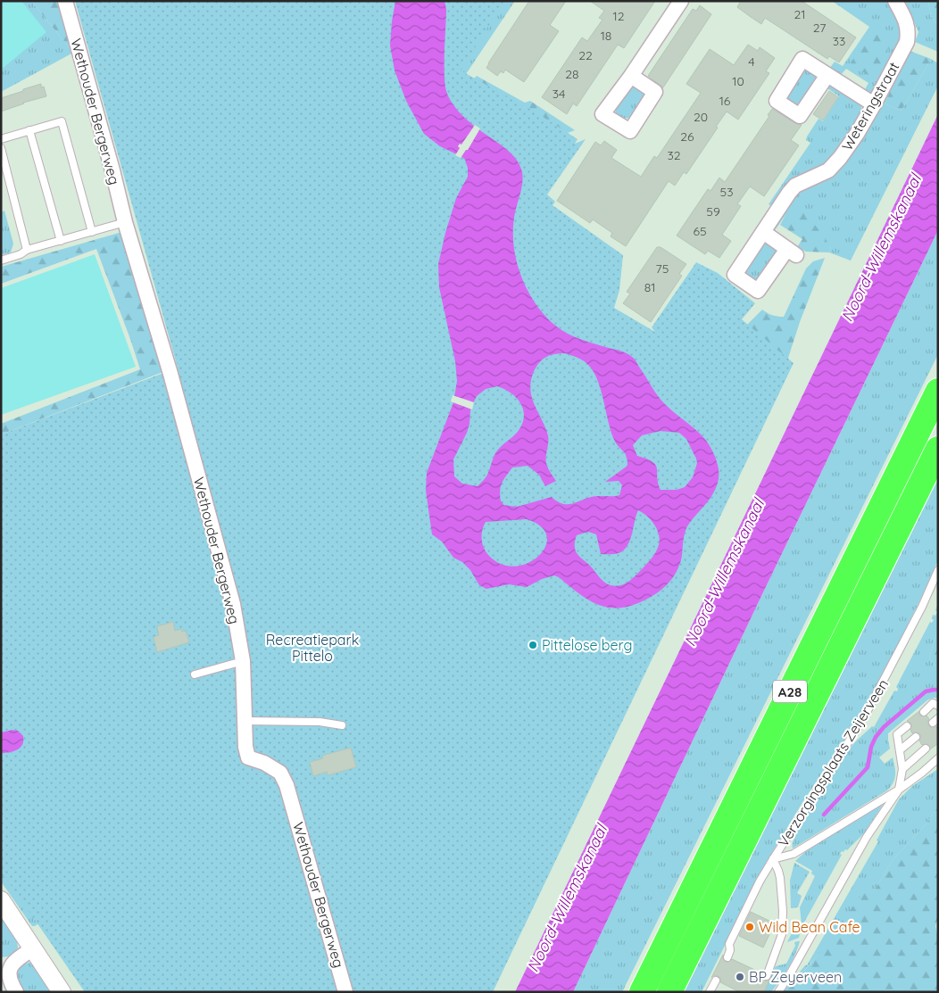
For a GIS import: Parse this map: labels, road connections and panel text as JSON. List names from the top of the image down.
{
  "streets": {
    "highway": ["A28"],
    "street": ["Weteringstraat", "Wethouder Bergerweg"],
    "lane": ["Verzorgingsplaats Zeijerveen"]
  },
  "water": ["Noord-Willemskanaal"],
  "parks": ["Recreatiepark Pittelo"],
  "places": ["Pittelose berg", "Wild Bean Cafe", "BP Zeyerveen"],
  "house_numbers": [
    "21",
    "12",
    "27",
    "18",
    "33",
    "22",
    "4",
    "28",
    "10",
    "34",
    "16",
    "20",
    "26",
    "32",
    "53",
    "59",
    "65",
    "75",
    "81"
  ]
}
